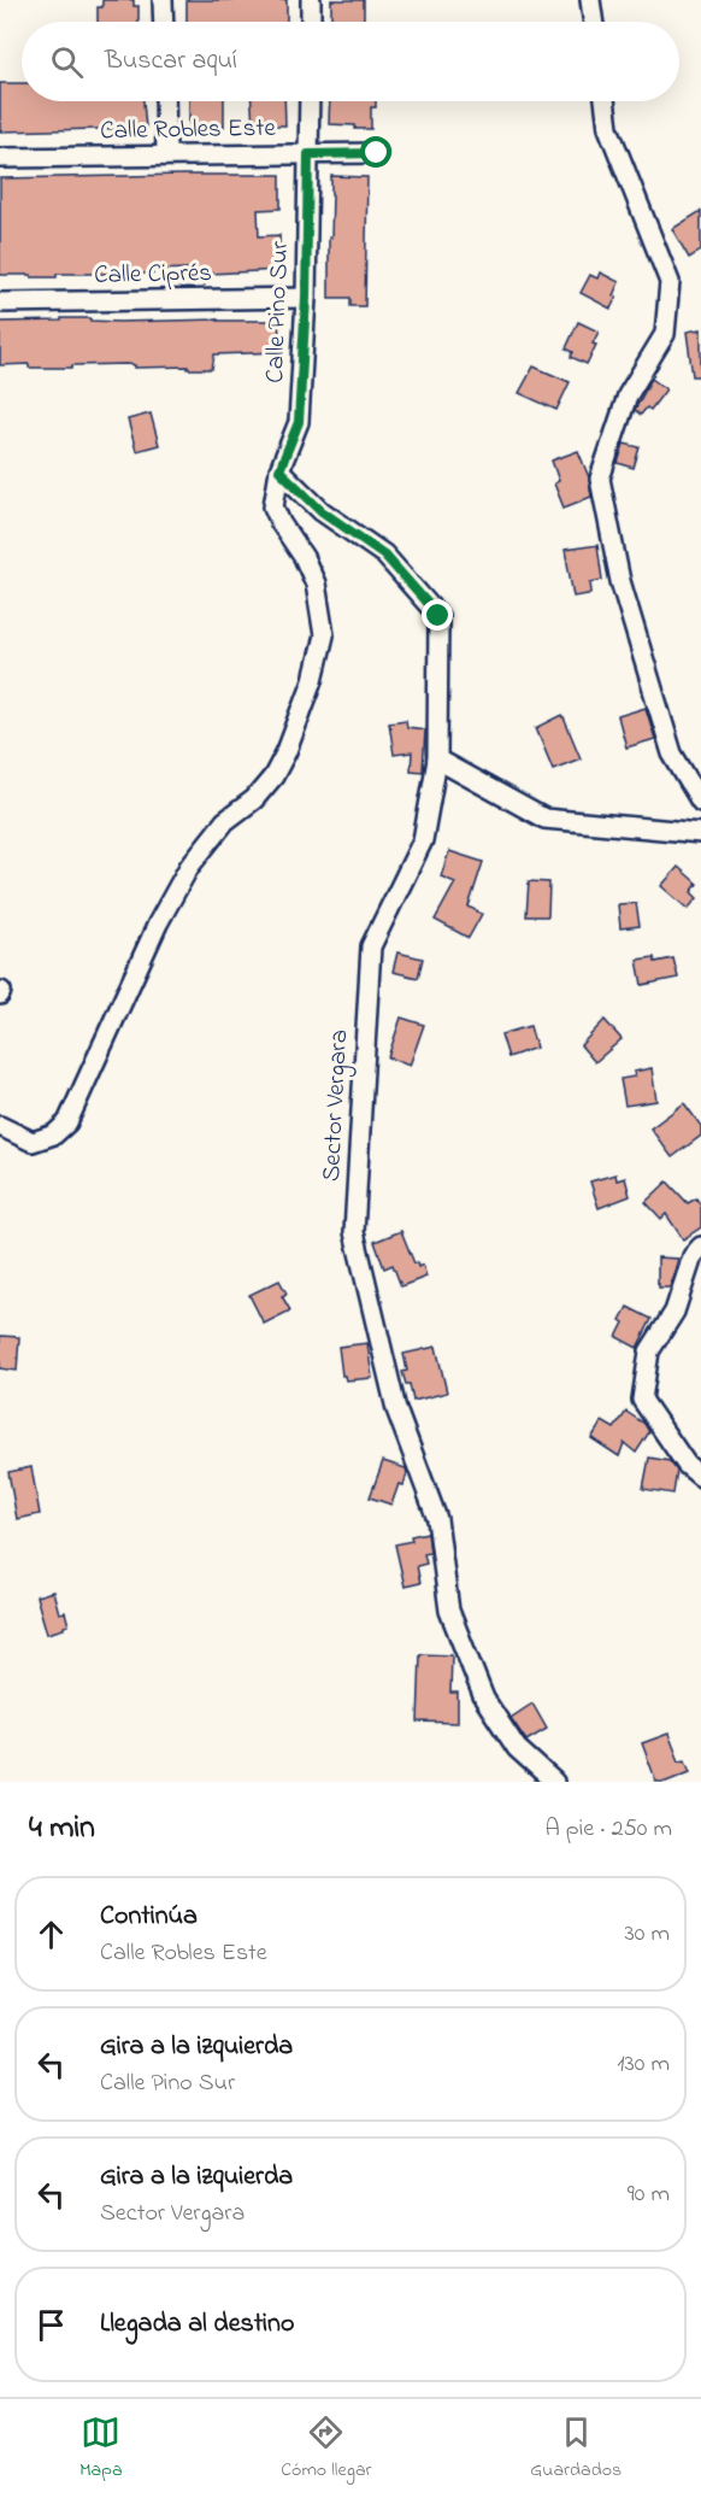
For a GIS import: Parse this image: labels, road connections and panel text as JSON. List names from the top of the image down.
{
  "streets": {
    "street": [
      "Calle Robles Este",
      "Calle Ciprés",
      "Calle Pino Sur",
      "Sector Vergara"
    ]
  },
  "crossings": [
    ["Calle Robles Este", "Calle Pino Sur"],
    ["Calle Ciprés", "Calle Pino Sur"],
    ["Calle Pino Sur", "Sector Vergara"]
  ],
  "page": {
    "search": "Buscar aquí",
    "heading": ["4 min", "A pie · 250 m"],
    "list": [
      ["Continúa", "Calle Robles Este", "30 m"],
      ["Gira a la izquierda", "Calle Pino Sur", "130 m"],
      ["Gira a la izquierda", "Sector Vergara", "90 m"],
      "Llegada al destino"
    ],
    "nav": ["Mapa", "Cómo llegar", "Guardados"]
  }
}
